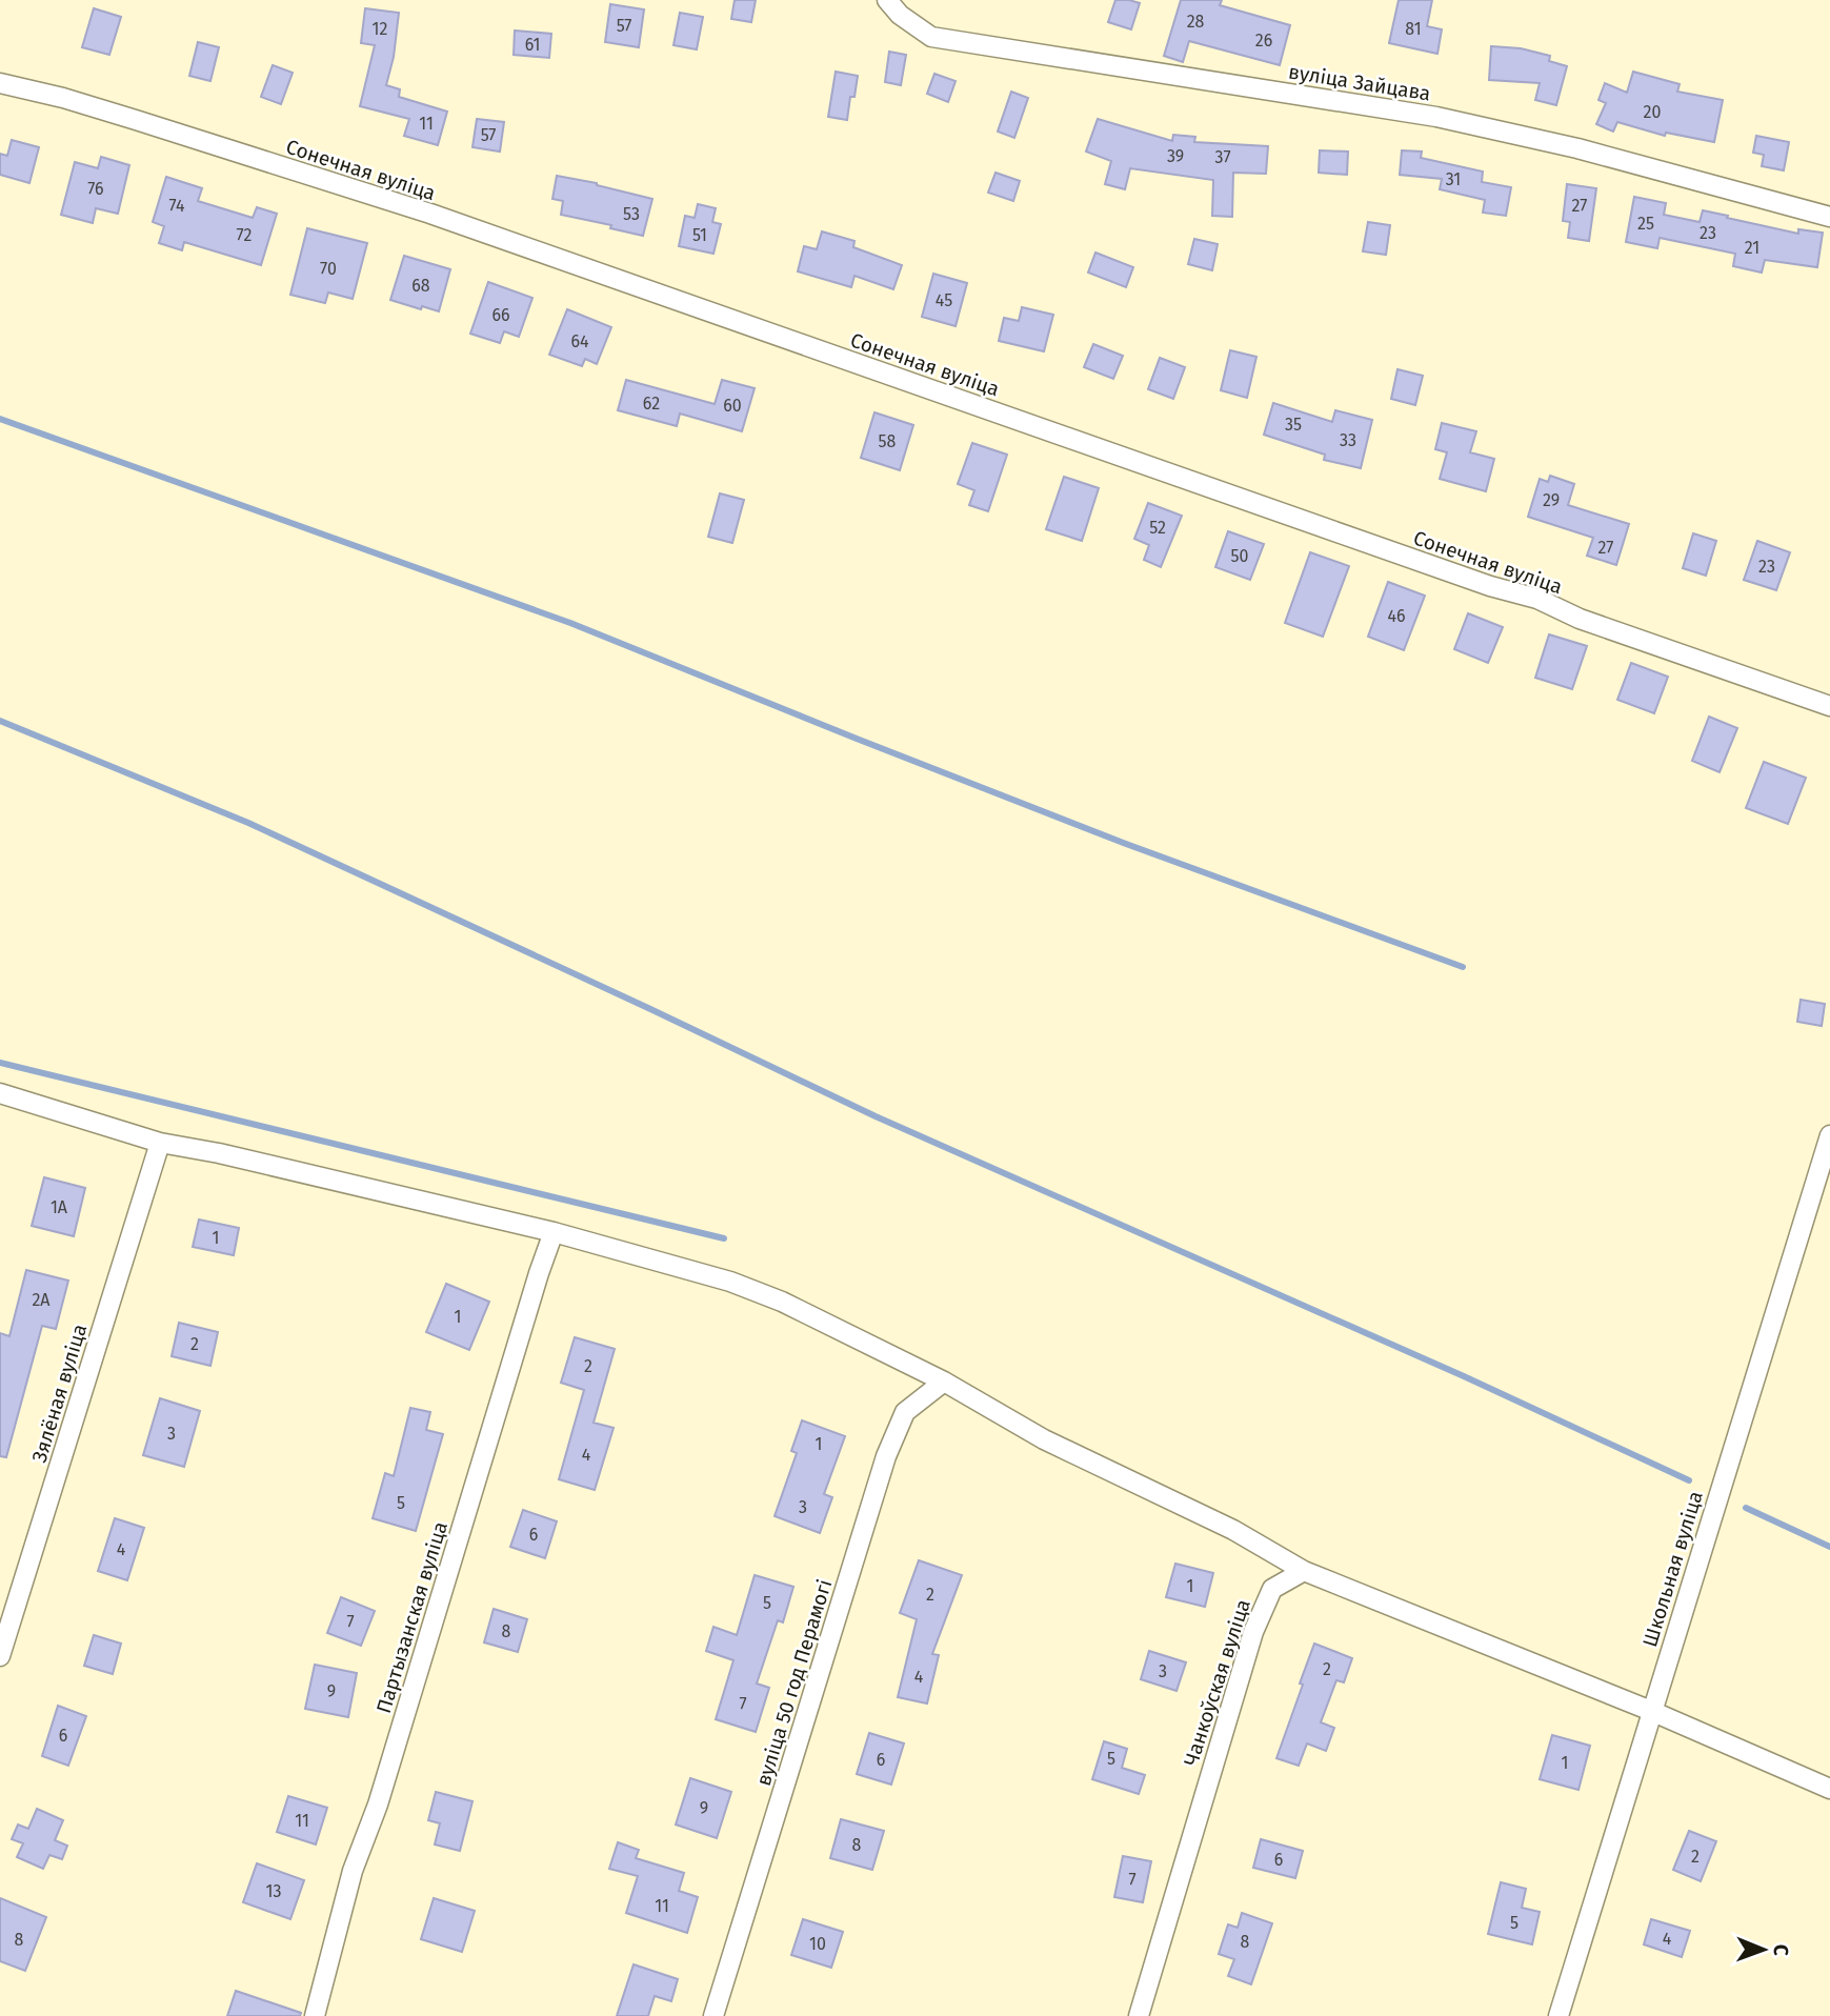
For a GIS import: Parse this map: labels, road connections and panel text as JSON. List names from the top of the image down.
{
  "streets": {
    "street": [
      "вуліца Зайцава",
      "Сонечная вуліца",
      "Зялёная вуліца",
      "Школьная вуліца",
      "Партызанская вуліца",
      "вуліца 50 год Перамогі",
      "Чанкоўская вуліца"
    ]
  },
  "house_numbers": [
    "28",
    "57",
    "12",
    "81",
    "26",
    "61",
    "20",
    "11",
    "57",
    "39",
    "37",
    "31",
    "76",
    "74",
    "27",
    "53",
    "25",
    "23",
    "72",
    "51",
    "21",
    "70",
    "68",
    "45",
    "66",
    "64",
    "62",
    "60",
    "35",
    "33",
    "58",
    "29",
    "52",
    "27",
    "50",
    "23",
    "46",
    "1А",
    "1",
    "2А",
    "1",
    "2",
    "2",
    "3",
    "1",
    "4",
    "5",
    "3",
    "6",
    "4",
    "1",
    "2",
    "5",
    "7",
    "8",
    "2",
    "3",
    "4",
    "9",
    "7",
    "6",
    "5",
    "6",
    "1",
    "9",
    "11",
    "8",
    "2",
    "6",
    "7",
    "13",
    "11",
    "5",
    "4",
    "8",
    "8",
    "10"
  ],
  "north": "right"
}
